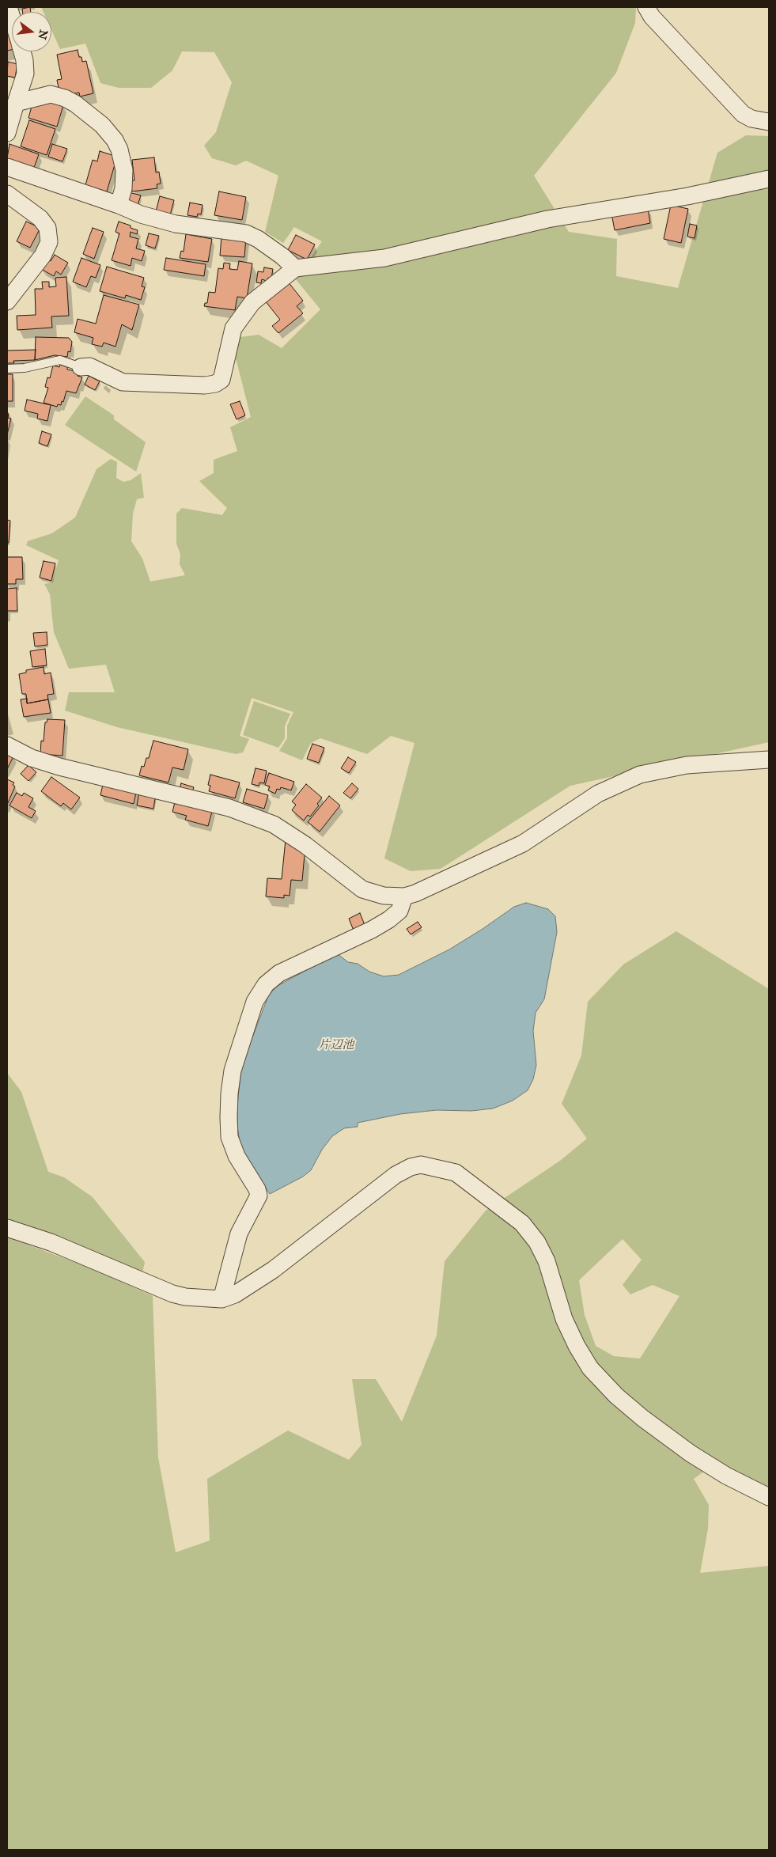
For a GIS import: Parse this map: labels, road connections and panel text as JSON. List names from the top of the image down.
{
  "water": ["片辺池"],
  "north": "right"
}
